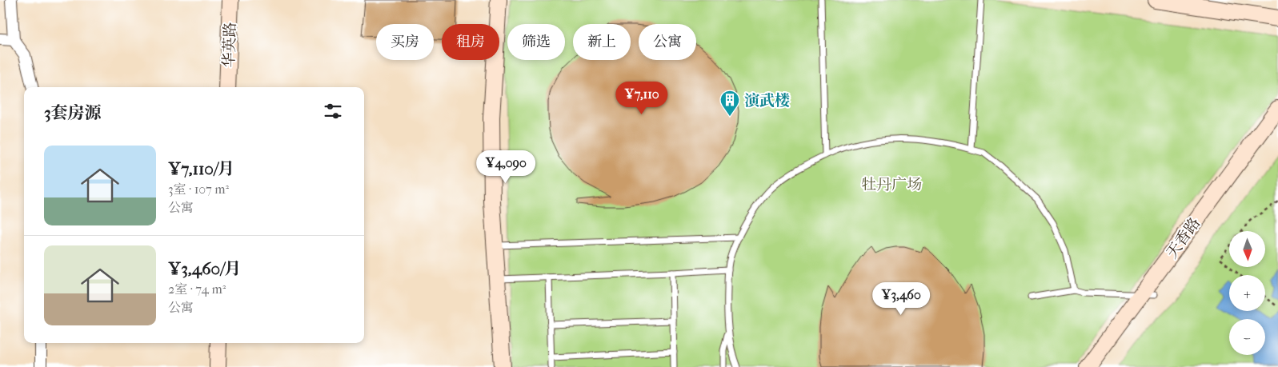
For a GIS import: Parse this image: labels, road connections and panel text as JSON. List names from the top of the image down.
{
  "streets": {
    "main road": ["华英路", "天香路"]
  },
  "parks": ["牡丹广场"],
  "places": {
    "building": ["演武楼"]
  },
  "north": "bottom",
  "page": {
    "chip": [
      "买房",
      "租房",
      "筛选",
      "新上",
      "公寓"
    ],
    "price": ["¥7,110", "¥4,090", "¥3,460"],
    "heading": "3套房源",
    "list": [
      {
        "name": "¥7,110/月",
        "note": "3室 · 107 m² · 公寓"
      },
      {
        "name": "¥3,460/月",
        "note": "2室 · 74 m² · 公寓"
      }
    ],
    "map_buttons": ["+", "−"]
  }
}
